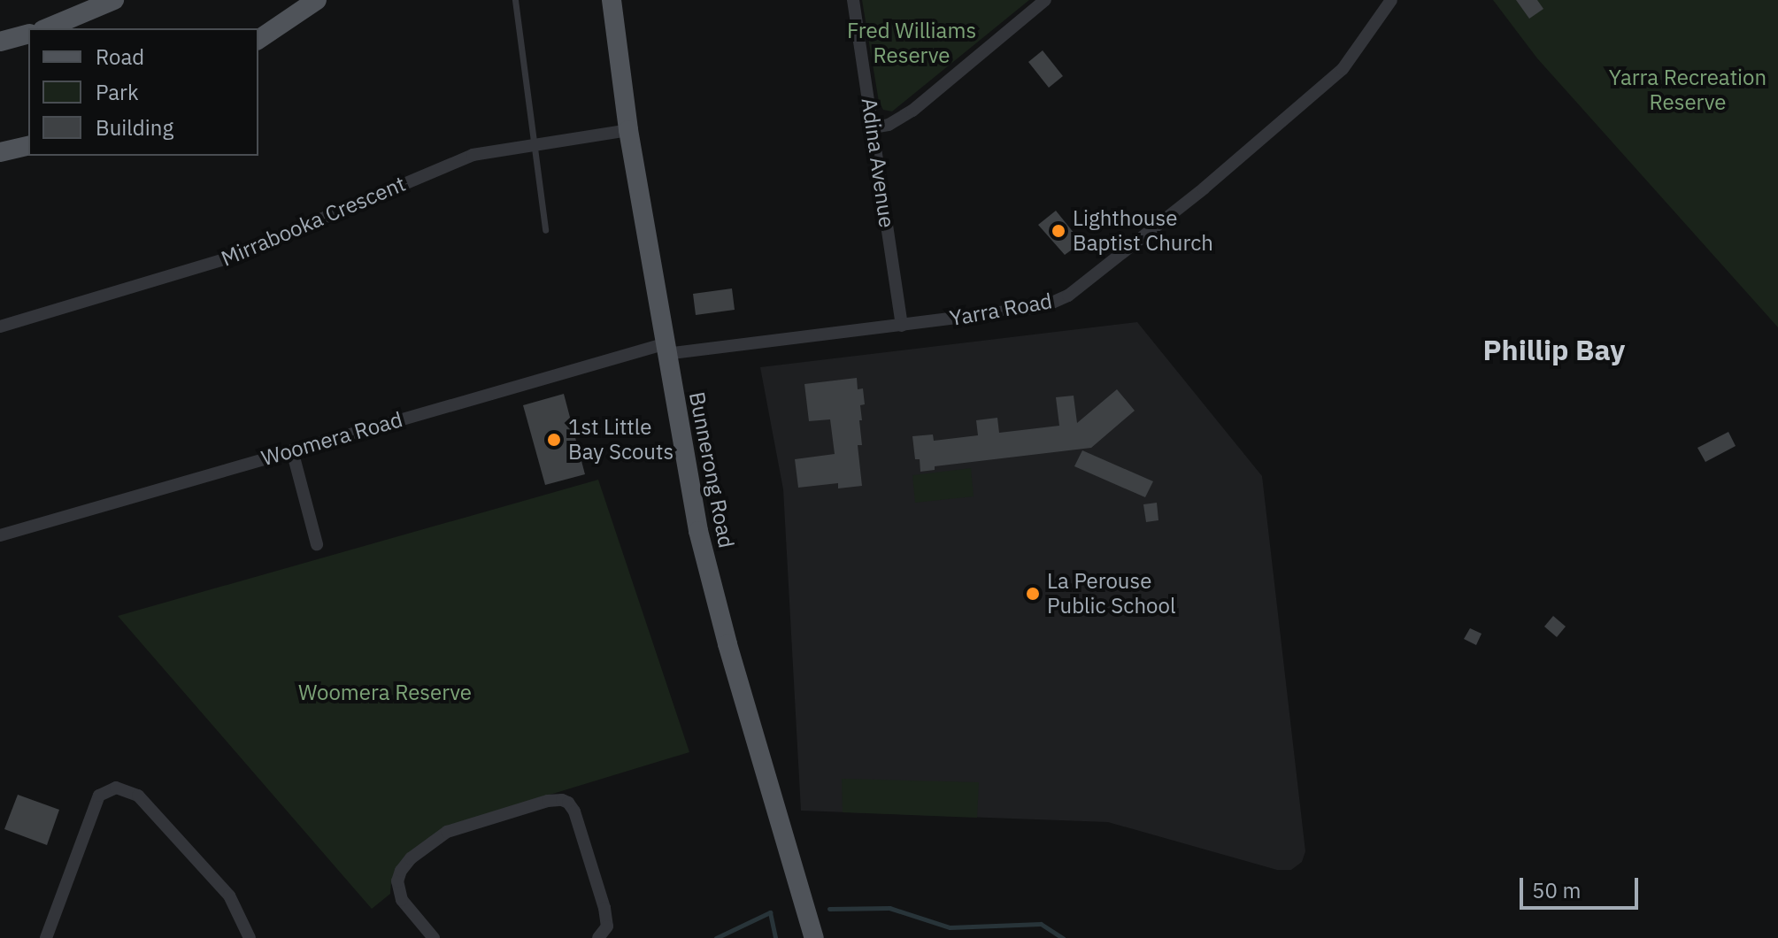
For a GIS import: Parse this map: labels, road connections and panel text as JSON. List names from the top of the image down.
{
  "streets": {
    "main road": ["Bunnerong Road"],
    "street": [
      "Adina Avenue",
      "Mirrabooka Crescent",
      "Yarra Road",
      "Woomera Road"
    ]
  },
  "crossings": [
    ["Adina Avenue", "Yarra Road"],
    ["Mirrabooka Crescent", "Bunnerong Road"],
    ["Yarra Road", "Woomera Road"],
    ["Yarra Road", "Bunnerong Road"],
    ["Woomera Road", "Bunnerong Road"]
  ],
  "districts": ["Phillip Bay"],
  "parks": ["Fred Williams Reserve", "Yarra Recreation Reserve", "Woomera Reserve"],
  "places": ["Lighthouse Baptist Church", "1st Little Bay Scouts", "La Perouse Public School"],
  "legend": ["Road", "Park", "Building"],
  "scale_bar": "50 m"
}
